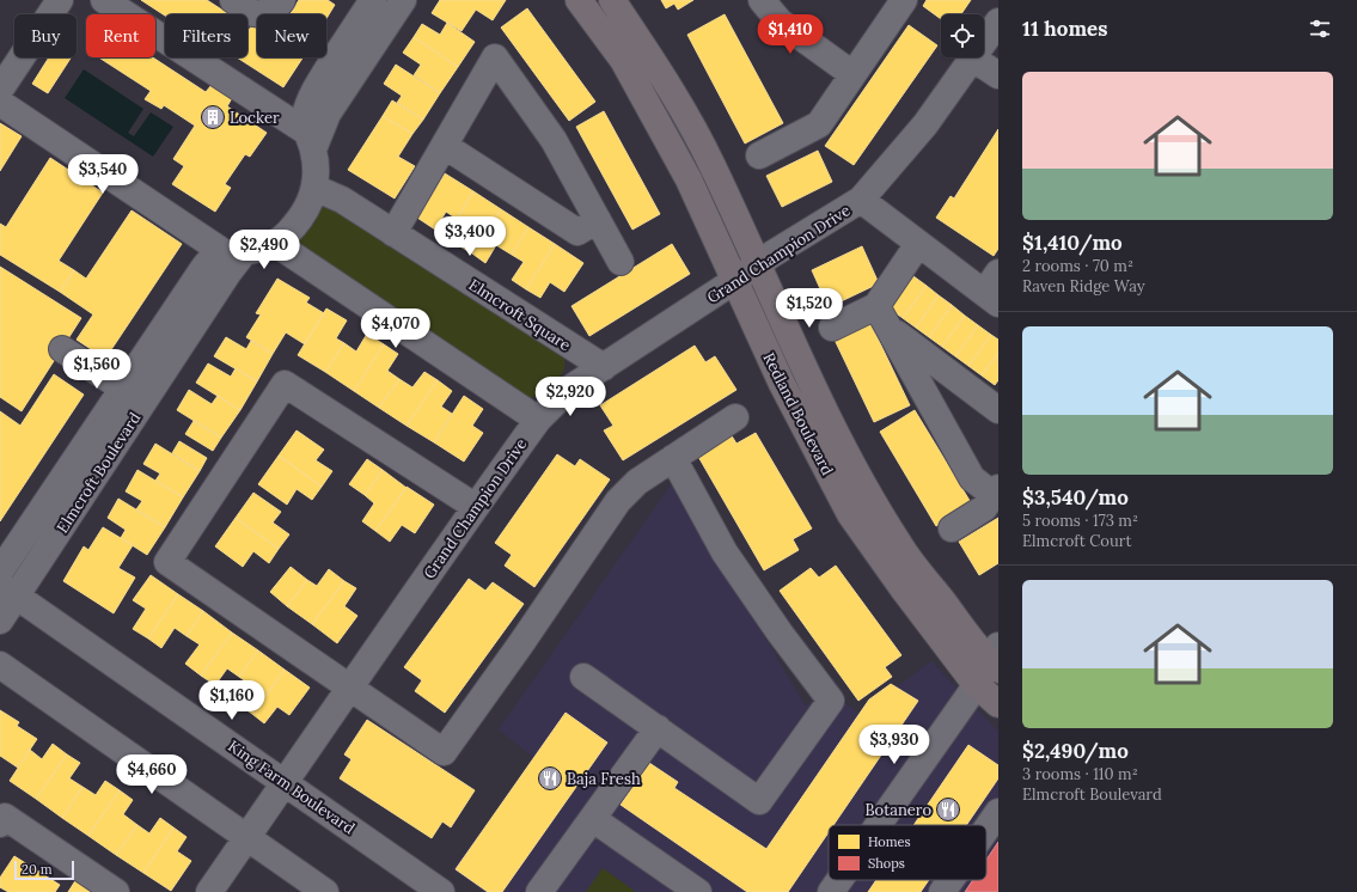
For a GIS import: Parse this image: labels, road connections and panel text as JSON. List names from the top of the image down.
{
  "streets": {
    "main road": ["Redland Boulevard"],
    "street": [
      "Grand Champion Drive",
      "Elmcroft Square",
      "Elmcroft Boulevard",
      "King Farm Boulevard"
    ]
  },
  "crossings": [
    ["Grand Champion Drive", "Elmcroft Square"],
    ["Grand Champion Drive", "Redland Boulevard"],
    ["Grand Champion Drive", "King Farm Boulevard"],
    ["Elmcroft Boulevard", "King Farm Boulevard"]
  ],
  "places": {
    "building": ["Locker"],
    "restaurant": ["Baja Fresh", "Botanero"]
  },
  "legend": ["Homes", "Shops"],
  "scale_bar": "20 m",
  "page": {
    "heading": "11 homes",
    "price": [
      "$1,410",
      "$3,540",
      "$3,400",
      "$2,490",
      "$1,520",
      "$4,070",
      "$1,560",
      "$2,920",
      "$1,160",
      "$3,930",
      "$4,660"
    ],
    "chip": [
      "Buy",
      "Rent",
      "Filters",
      "New"
    ],
    "list": [
      {
        "name": "$1,410/mo",
        "note": "2 rooms · 70 m² · Raven Ridge Way"
      },
      {
        "name": "$3,540/mo",
        "note": "5 rooms · 173 m² · Elmcroft Court"
      },
      {
        "name": "$2,490/mo",
        "note": "3 rooms · 110 m² · Elmcroft Boulevard"
      }
    ],
    "scale": "20 m"
  }
}
